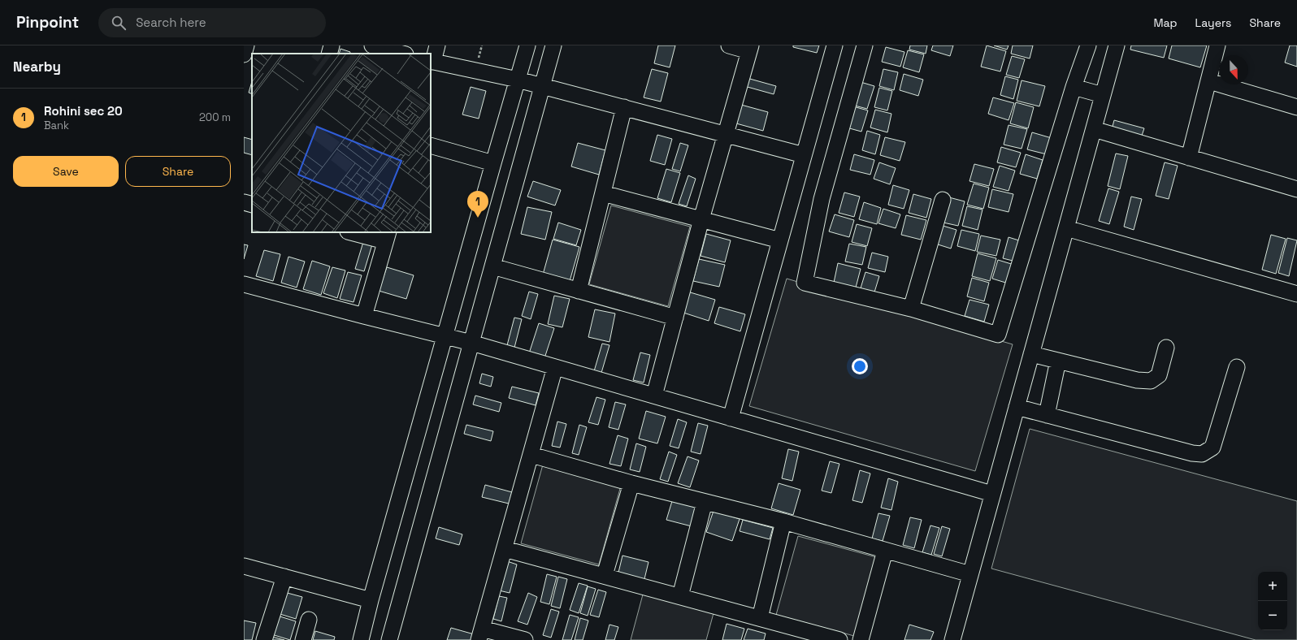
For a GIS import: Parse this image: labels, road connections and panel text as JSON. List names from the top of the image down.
{
  "north": "bottom",
  "page": {
    "header": "Pinpoint",
    "search": "Search here",
    "nav": ["Map", "Layers", "Share"],
    "heading": "Nearby",
    "list": [
      {
        "mark": "1",
        "name": "Rohini sec 20",
        "note": "Bank",
        "value": "200 m"
      }
    ],
    "buttons": ["Save", "Share"],
    "pins": "1",
    "map_buttons": ["+", "−"]
  }
}
